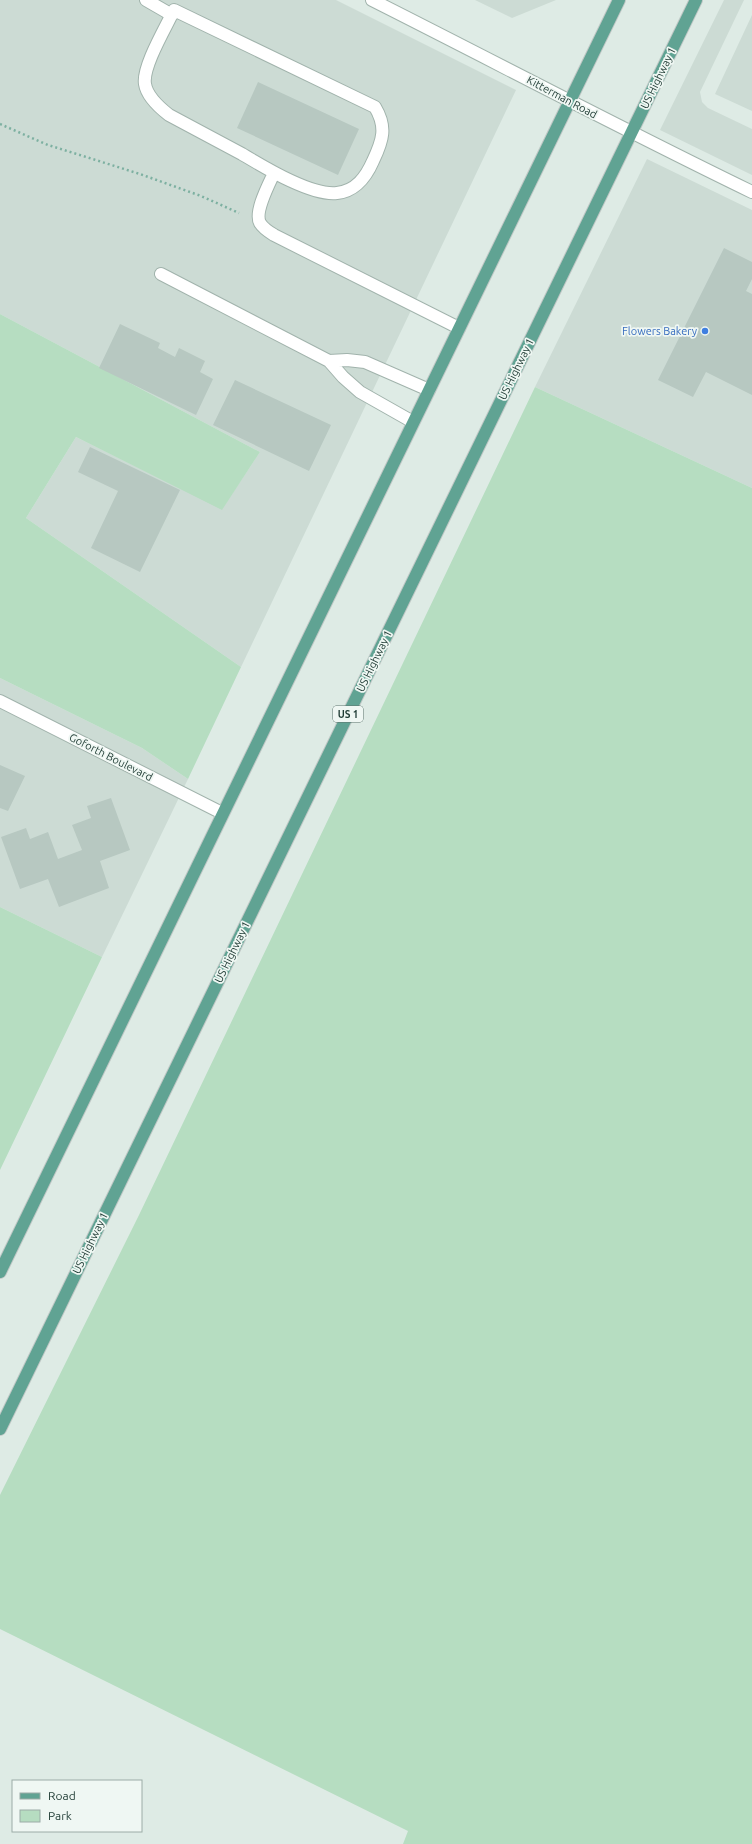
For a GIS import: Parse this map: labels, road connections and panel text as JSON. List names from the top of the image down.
{
  "streets": {
    "main road": ["US Highway 1", "US 1"],
    "street": ["Kitterman Road", "Goforth Boulevard"]
  },
  "crossings": [
    ["US Highway 1", "Kitterman Road"]
  ],
  "places": ["Flowers Bakery"],
  "legend": ["Road", "Park"]
}
